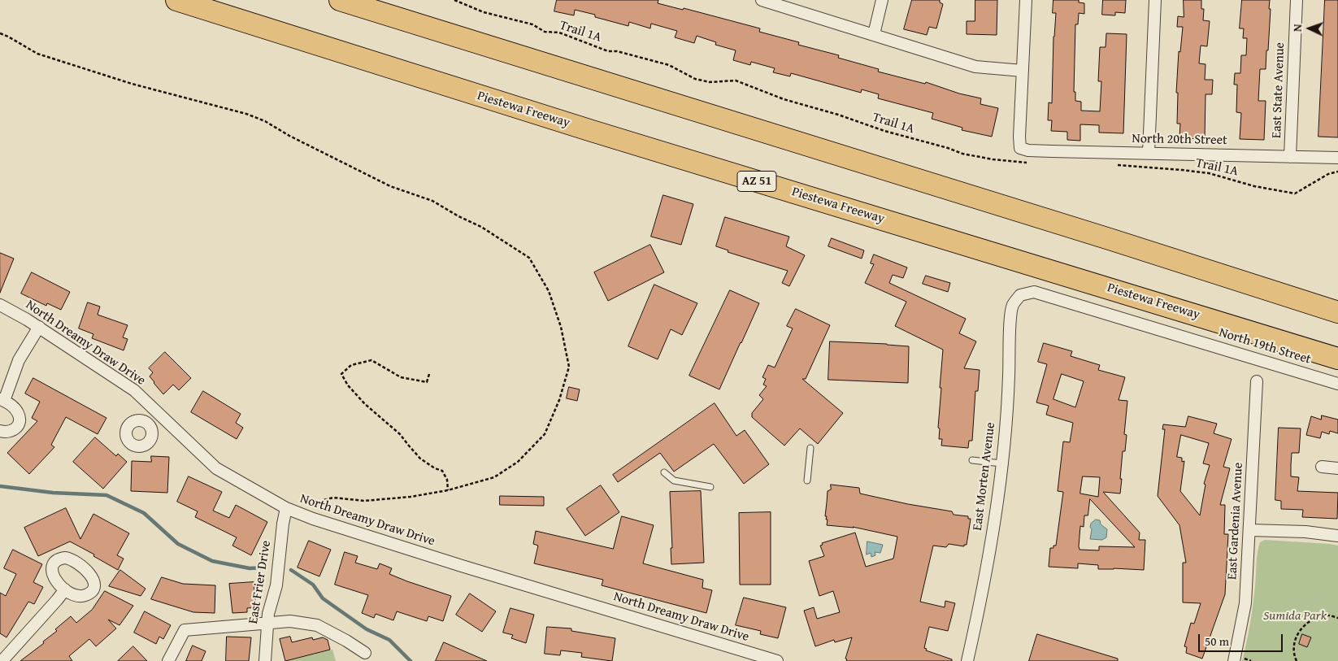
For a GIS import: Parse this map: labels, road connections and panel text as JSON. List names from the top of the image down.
{
  "streets": {
    "highway": ["Piestewa Freeway", "AZ 51"],
    "street": [
      "East State Avenue",
      "North 20th Street",
      "North Dreamy Draw Drive",
      "North 19th Street",
      "East Morten Avenue",
      "East Gardenia Avenue",
      "East Frier Drive"
    ],
    "path": ["Trail 1A"]
  },
  "crossings": [
    ["East State Avenue", "North 20th Street"],
    ["North Dreamy Draw Drive", "East Frier Drive"],
    ["North 19th Street", "East Morten Avenue"]
  ],
  "parks": ["Sumida Park"],
  "scale_bar": "50 m",
  "north": "left"
}
